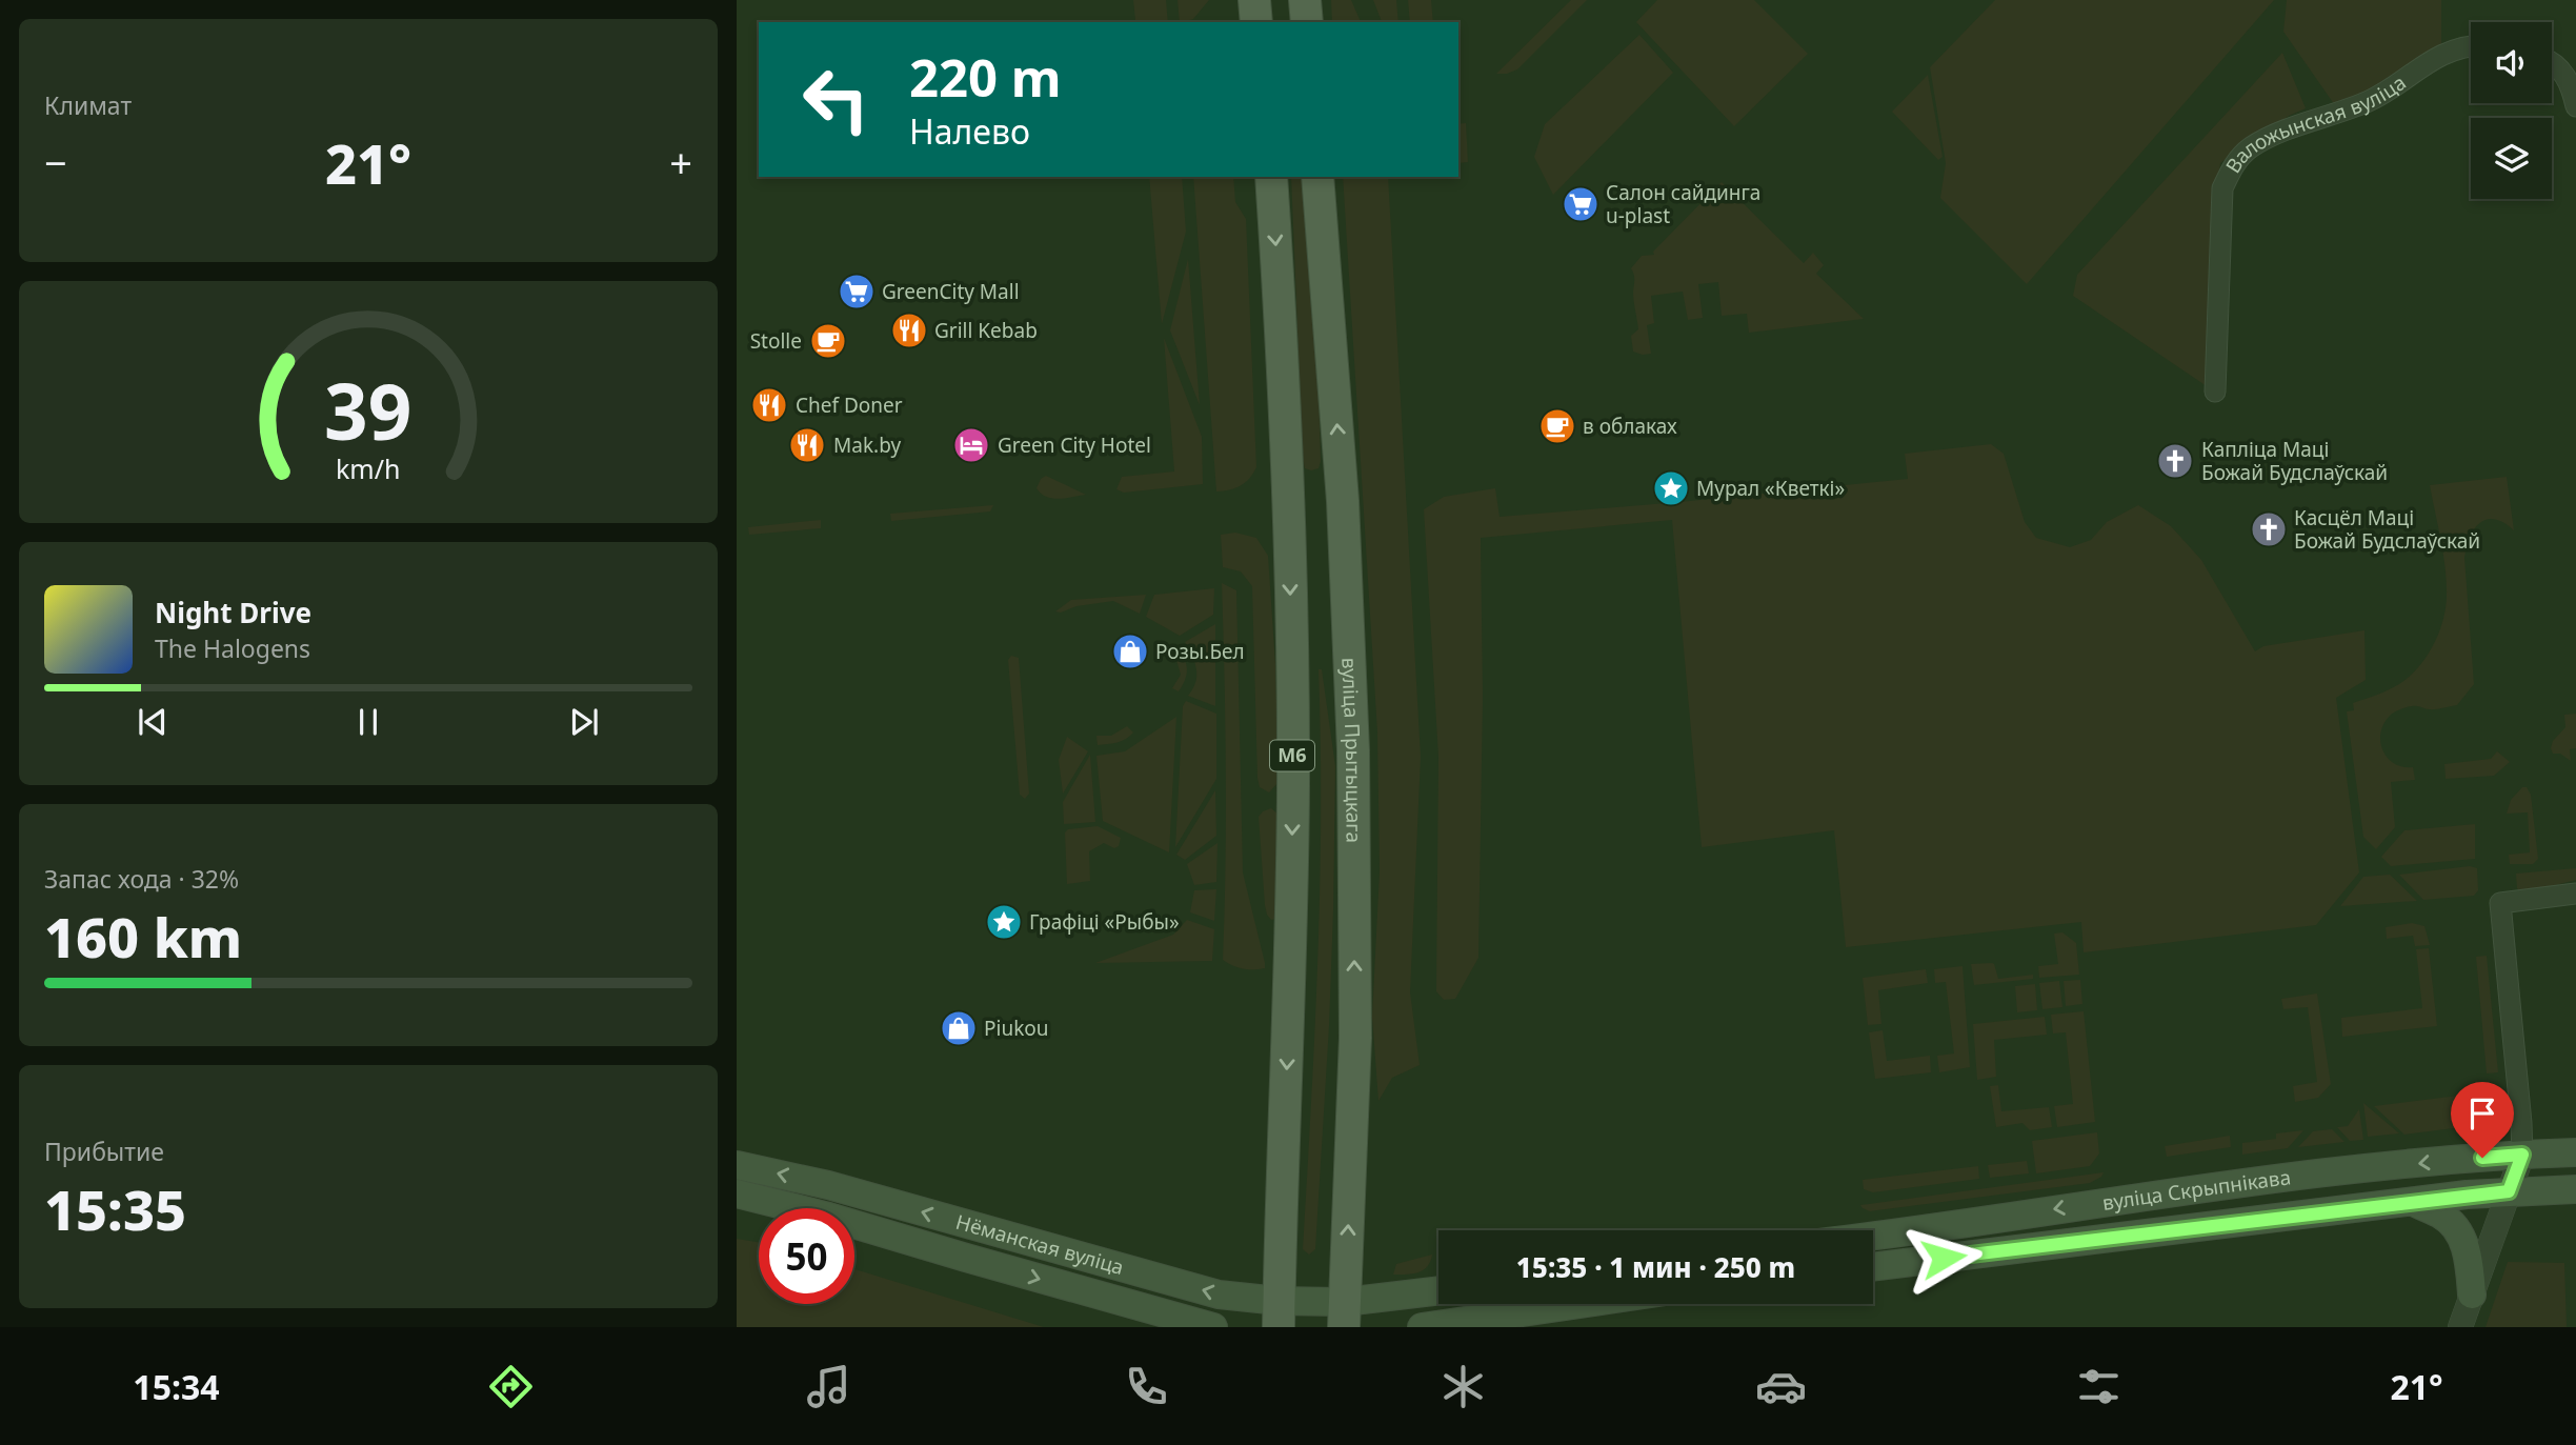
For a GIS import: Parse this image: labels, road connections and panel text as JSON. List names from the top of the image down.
{
  "streets": {
    "main road": [
      "вуліца Прытыцкага",
      "М6",
      "вуліца Скрыпнікава",
      "Нёманская вуліца"
    ],
    "street": ["Валожынская вуліца"]
  },
  "crossings": [
    ["вуліца Прытыцкага", "Нёманская вуліца"],
    ["М6", "Нёманская вуліца"]
  ],
  "places": {
    "supermarket": ["Салон сайдинга u-plast", "GreenCity Mall"],
    "restaurant": ["Grill Kebab", "Chef Doner", "Mak.by"],
    "cafe": ["Stolle", "в облаках"],
    "hotel": ["Green City Hotel"],
    "church": ["Капліца Маці Божай Будслаўскай", "Касцёл Маці Божай Будслаўскай"],
    "place": ["Мурал «Кветкі»", "Графіці «Рыбы»"],
    "shop": ["Розы.Бел", "Piukou"]
  },
  "page": {
    "tile": [
      "Климат",
      ["Запас хода · 32%", "160 km"],
      ["Прибытие", "15:35"]
    ],
    "turn": ["220 m", "Налево"],
    "heat": ["−", "21°", "+"],
    "song": ["Night Drive", "The Halogens"],
    "limit": "50",
    "trip": "15:35 · 1 мин · 250 m",
    "tabs": ["15:34", "21°"],
    "gauge": ["39", "km/h"]
  }
}
